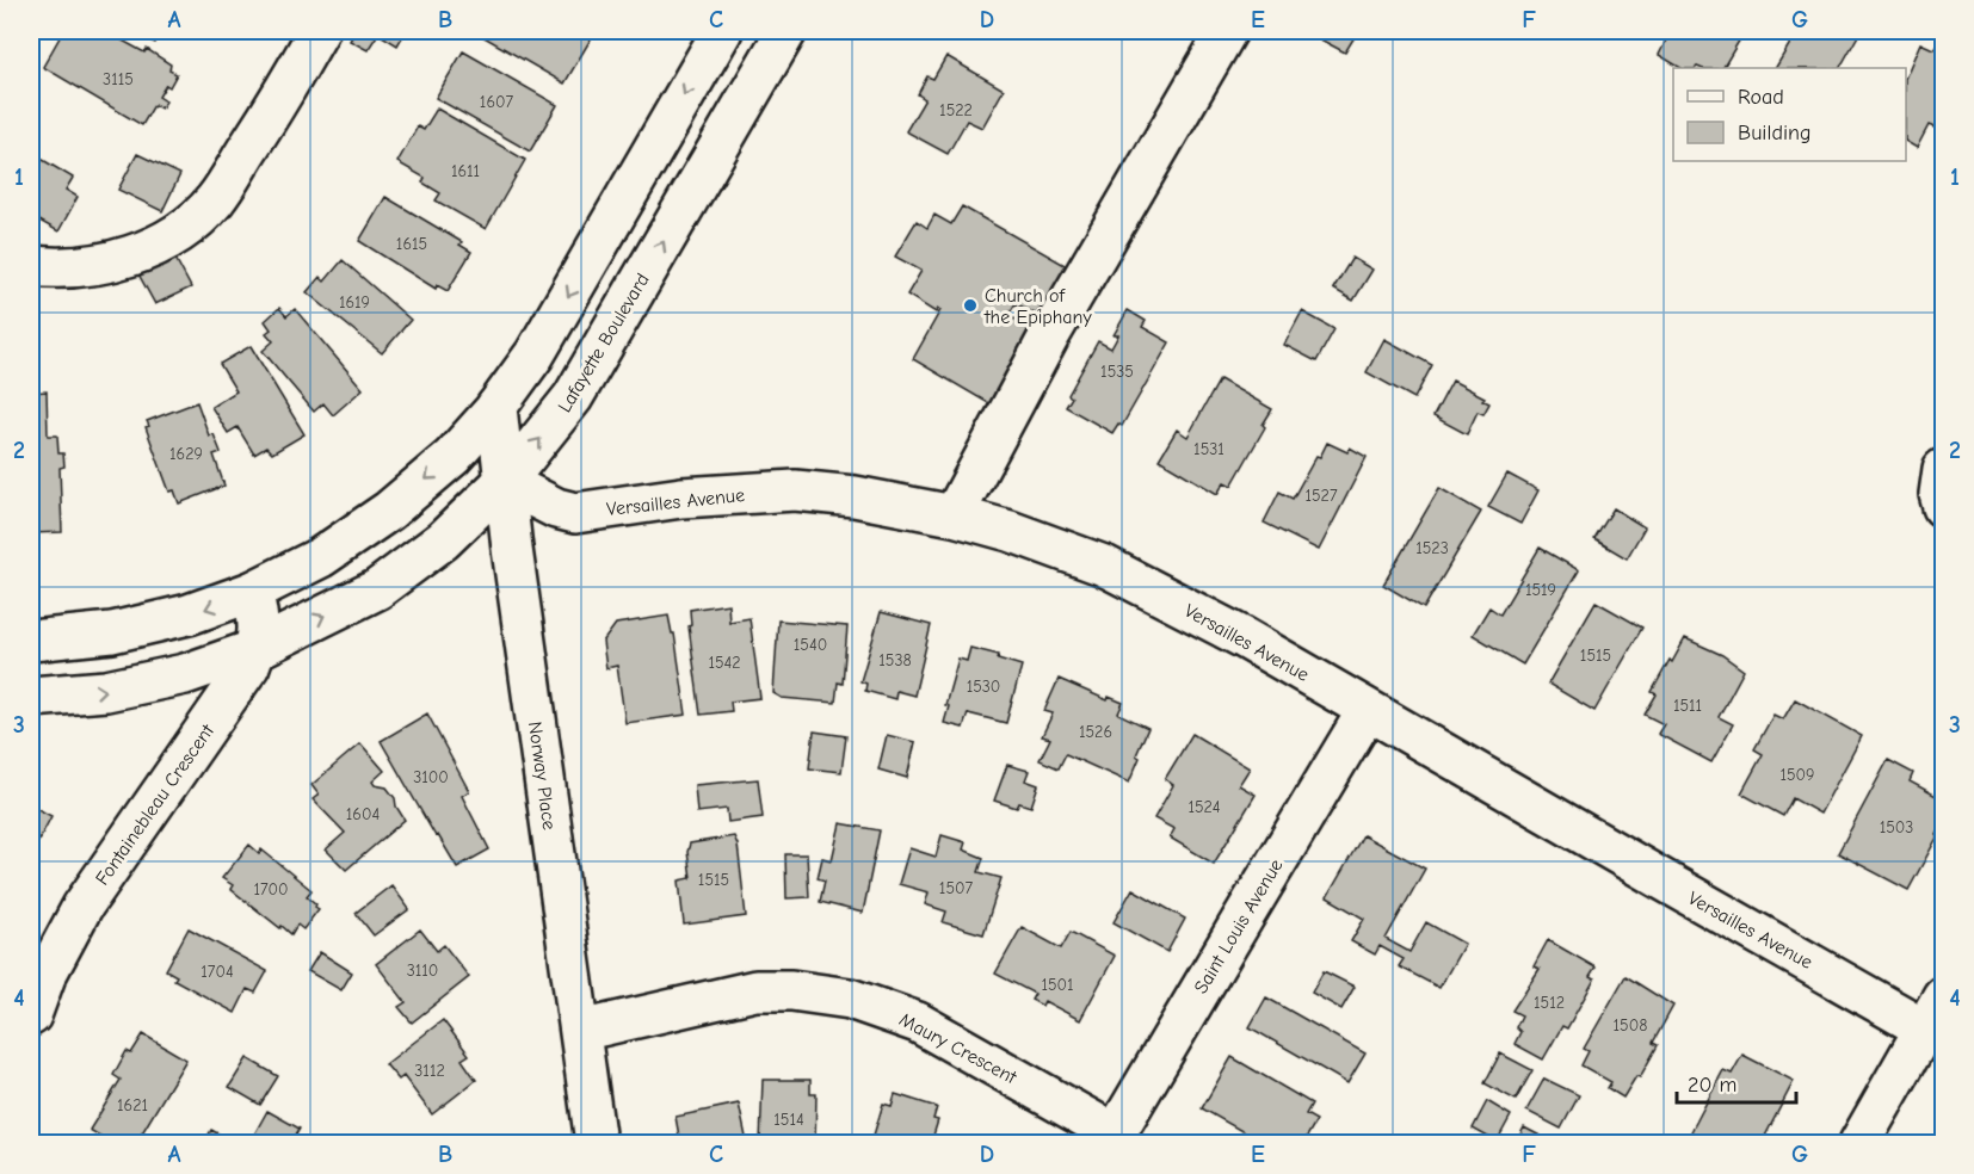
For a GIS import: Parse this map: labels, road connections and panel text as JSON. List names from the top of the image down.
{
  "streets": {
    "street": [
      "Lafayette Boulevard",
      "Versailles Avenue",
      "Norway Place",
      "Fontainebleau Crescent",
      "Saint Louis Avenue",
      "Maury Crescent"
    ]
  },
  "crossings": [
    ["Lafayette Boulevard", "Versailles Avenue"],
    ["Lafayette Boulevard", "Norway Place"],
    ["Lafayette Boulevard", "Fontainebleau Crescent"],
    ["Versailles Avenue", "Norway Place"],
    ["Versailles Avenue", "Saint Louis Avenue"],
    ["Norway Place", "Maury Crescent"],
    ["Saint Louis Avenue", "Maury Crescent"]
  ],
  "places": ["Church of the Epiphany"],
  "house_numbers": [
    "3115",
    "1607",
    "1522",
    "1611",
    "1615",
    "1619",
    "1535",
    "1531",
    "1629",
    "1527",
    "1523",
    "1519",
    "1540",
    "1515",
    "1538",
    "1542",
    "1530",
    "1511",
    "1526",
    "1509",
    "3100",
    "1524",
    "1604",
    "1503",
    "1515",
    "1507",
    "1700",
    "3110",
    "1704",
    "1501",
    "1512",
    "1508",
    "3112",
    "1621",
    "1514"
  ],
  "legend": ["Road", "Building"],
  "scale_bar": "20 m",
  "grid": {
    "columns": [
      "A",
      "B",
      "C",
      "D",
      "E",
      "F",
      "G"
    ],
    "rows": [
      "1",
      "2",
      "3",
      "4"
    ]
  }
}
